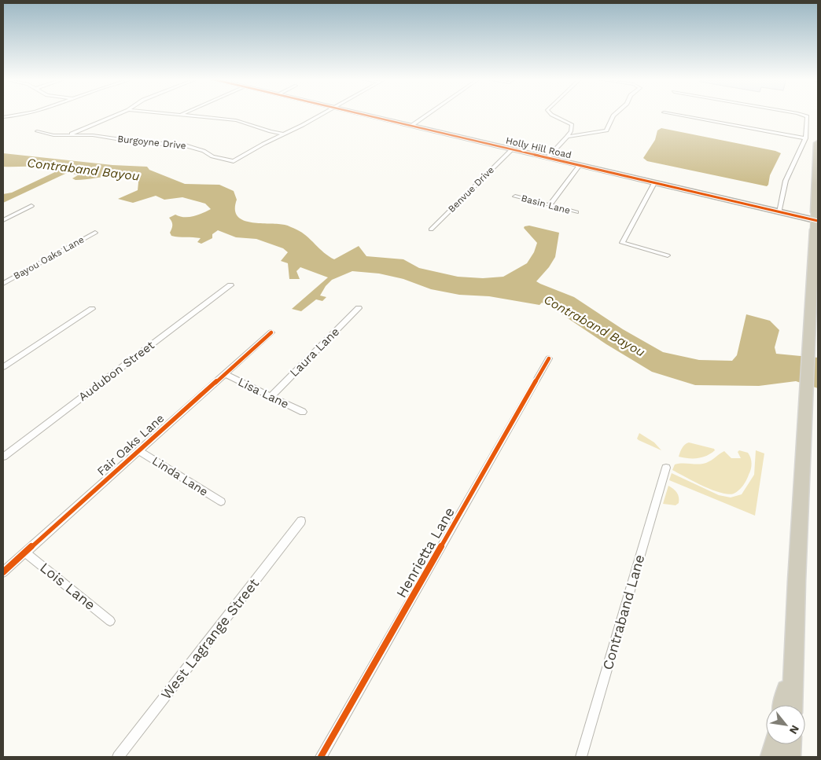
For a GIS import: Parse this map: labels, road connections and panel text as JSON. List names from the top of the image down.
{
  "streets": {
    "street": [
      "Burgoyne Drive",
      "Holly Hill Road",
      "Benvue Drive",
      "Basin Lane",
      "Bayou Oaks Lane",
      "Laura Lane",
      "Audubon Street",
      "Lisa Lane",
      "Fair Oaks Lane",
      "Linda Lane",
      "Henrietta Lane",
      "Lois Lane",
      "Contraband Lane",
      "West Lagrange Street"
    ]
  },
  "crossings": [
    ["Holly Hill Road", "Benvue Drive"],
    ["Laura Lane", "Lisa Lane"],
    ["Lisa Lane", "Fair Oaks Lane"],
    ["Fair Oaks Lane", "Linda Lane"],
    ["Fair Oaks Lane", "Lois Lane"]
  ],
  "water": ["Contraband Bayou"],
  "north": "bottom right"
}
